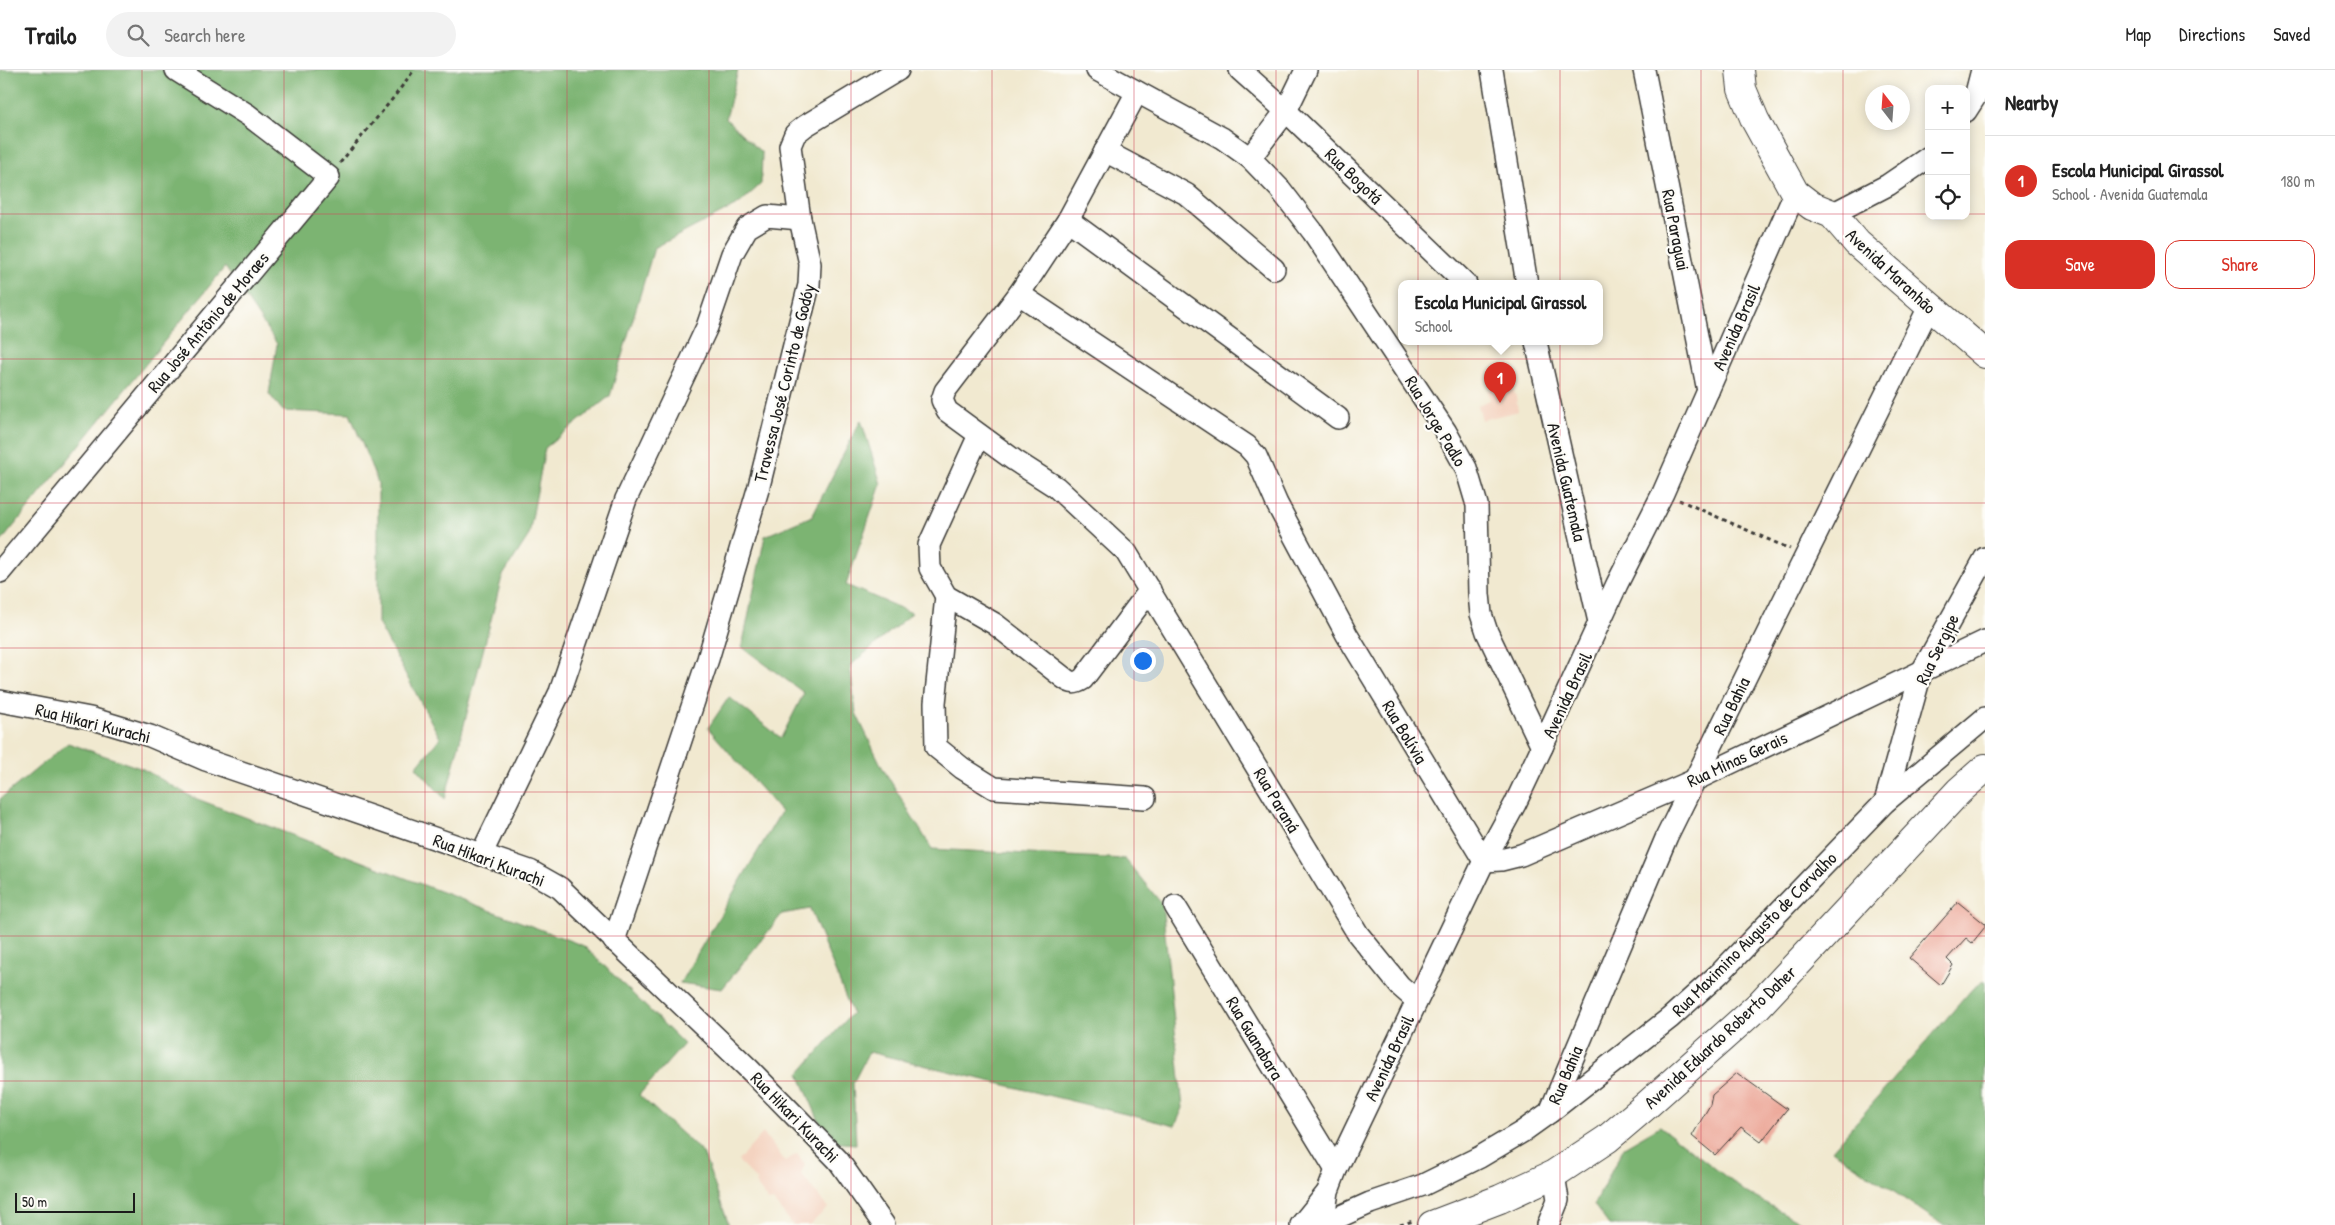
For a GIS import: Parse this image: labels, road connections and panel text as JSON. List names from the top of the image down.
{
  "streets": {
    "main road": ["Avenida Maranhão", "Avenida Eduardo Roberto Daher"],
    "street": [
      "Rua Bogotá",
      "Rua Paraguai",
      "Rua José Antônio de Moraes",
      "Avenida Brasil",
      "Travessa José Corinto de Godóy",
      "Rua Jorge Padlo",
      "Avenida Guatemala",
      "Rua Sergipe",
      "Rua Bahia",
      "Rua Hikari Kurachi",
      "Rua Bolívia",
      "Rua Minas Gerais",
      "Rua Paraná",
      "Rua Maximino Augusto de Carvalho",
      "Rua Guanabara"
    ]
  },
  "crossings": [
    ["Rua Paraguai", "Avenida Brasil"],
    ["Avenida Maranhão", "Avenida Brasil"],
    ["Avenida Maranhão", "Rua Bahia"],
    ["Avenida Brasil", "Rua Jorge Padlo"],
    ["Avenida Brasil", "Avenida Guatemala"],
    ["Avenida Brasil", "Rua Bolívia"],
    ["Avenida Brasil", "Rua Minas Gerais"],
    ["Avenida Brasil", "Rua Paraná"],
    ["Avenida Brasil", "Rua Maximino Augusto de Carvalho"],
    ["Avenida Brasil", "Rua Guanabara"],
    ["Travessa José Corinto de Godóy", "Rua Hikari Kurachi"],
    ["Rua Sergipe", "Rua Minas Gerais"],
    ["Rua Sergipe", "Rua Maximino Augusto de Carvalho"],
    ["Rua Bahia", "Rua Minas Gerais"],
    ["Rua Bahia", "Rua Maximino Augusto de Carvalho"],
    ["Rua Bolívia", "Rua Minas Gerais"],
    ["Rua Bolívia", "Rua Paraná"]
  ],
  "scale_bar": "50 m",
  "north": "top",
  "page": {
    "header": "Trailo",
    "search": "Search here",
    "nav": ["Map", "Directions", "Saved"],
    "heading": "Nearby",
    "map_buttons": ["+", "−"],
    "list": [
      {
        "mark": "1",
        "name": "Escola Municipal Girassol",
        "note": "School · Avenida Guatemala",
        "value": "180 m"
      }
    ],
    "buttons": ["Save", "Share"],
    "popup": ["Escola Municipal Girassol", "School"],
    "pins": "1",
    "scale": "50 m"
  }
}
